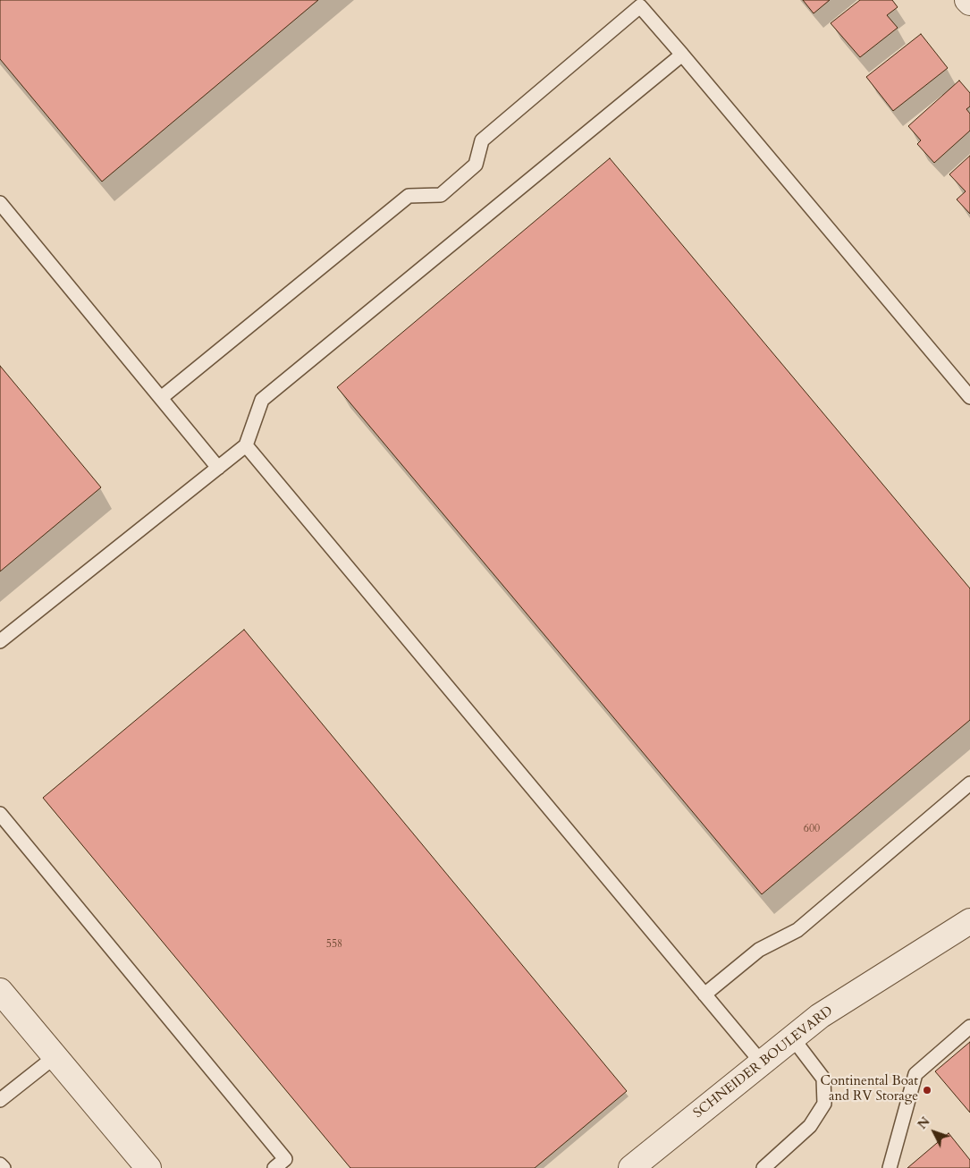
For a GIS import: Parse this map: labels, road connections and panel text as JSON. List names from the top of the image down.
{
  "streets": {
    "street": ["SCHNEIDER BOULEVARD"]
  },
  "places": ["Continental Boat and RV Storage"],
  "house_numbers": ["600", "558"],
  "north": "top left"
}
